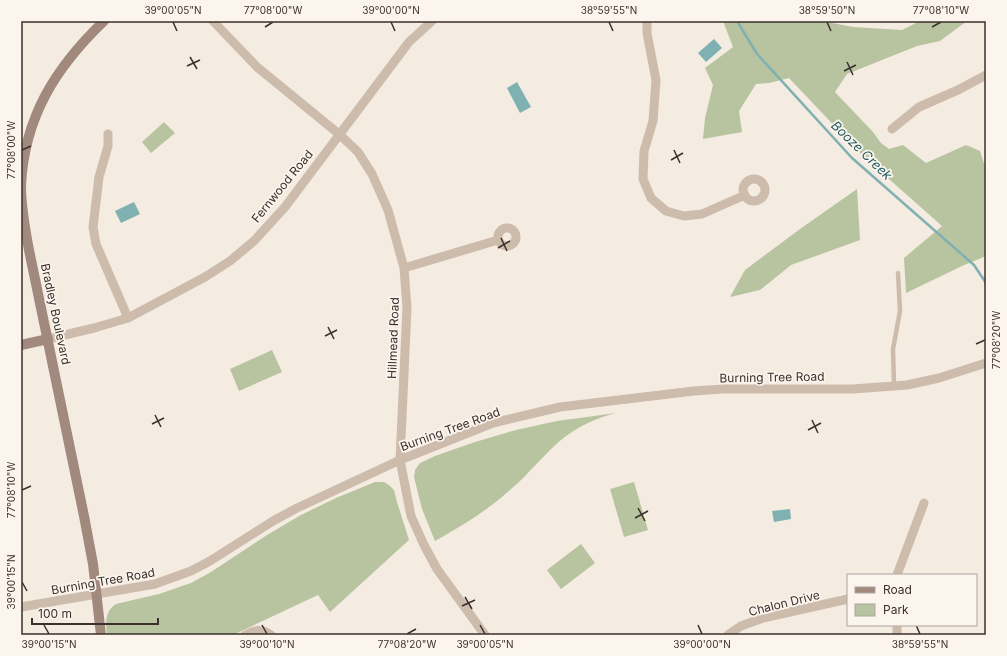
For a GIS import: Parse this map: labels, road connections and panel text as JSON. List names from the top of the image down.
{
  "streets": {
    "main road": ["Fernwood Road", "Bradley Boulevard"],
    "street": ["Hillmead Road", "Burning Tree Road", "Chalon Drive"]
  },
  "crossings": [
    ["Fernwood Road", "Bradley Boulevard"],
    ["Fernwood Road", "Hillmead Road"],
    ["Bradley Boulevard", "Burning Tree Road"],
    ["Hillmead Road", "Burning Tree Road"]
  ],
  "water": ["Booze Creek"],
  "legend": ["Road", "Park"],
  "scale_bar": "100 m",
  "coordinates": [
    "39°00'05\"N",
    "77°08'00\"W",
    "39°00'00\"N",
    "38°59'55\"N",
    "38°59'50\"N",
    "77°08'10\"W",
    "77°08'20\"W",
    "39°00'15\"N",
    "39°00'10\"N"
  ]
}
